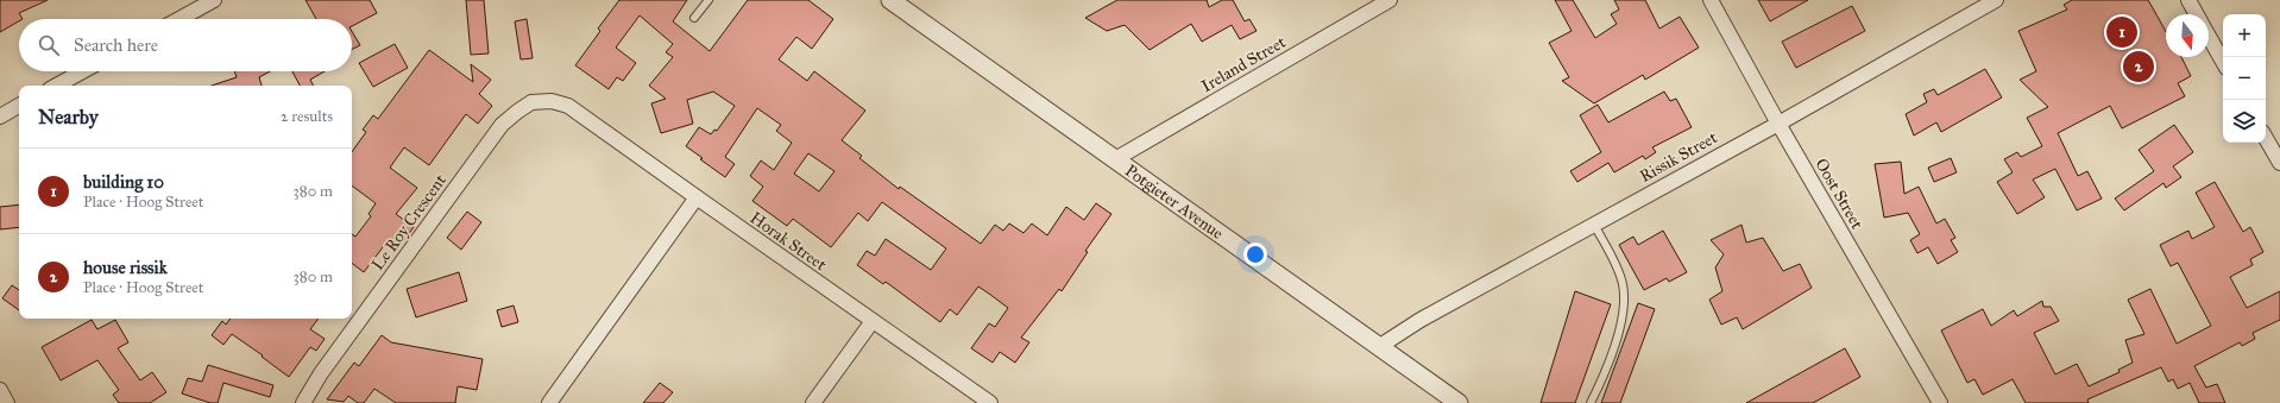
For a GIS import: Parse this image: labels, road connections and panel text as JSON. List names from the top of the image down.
{
  "streets": {
    "street": [
      "Ireland Street",
      "Rissik Street",
      "Oost Street",
      "Potgieter Avenue",
      "Le Roy Crescent",
      "Horak Street"
    ]
  },
  "crossings": [
    ["Ireland Street", "Potgieter Avenue"],
    ["Rissik Street", "Oost Street"],
    ["Rissik Street", "Potgieter Avenue"],
    ["Le Roy Crescent", "Horak Street"]
  ],
  "north": "bottom",
  "page": {
    "map_buttons": ["+", "−"],
    "pins": ["1", "2"],
    "search": "Search here",
    "heading": ["Nearby", "2 results"],
    "list": [
      {
        "mark": "1",
        "name": "building 10",
        "note": "Place · Hoog Street",
        "value": "380 m"
      },
      {
        "mark": "2",
        "name": "house rissik",
        "note": "Place · Hoog Street",
        "value": "380 m"
      }
    ]
  }
}
